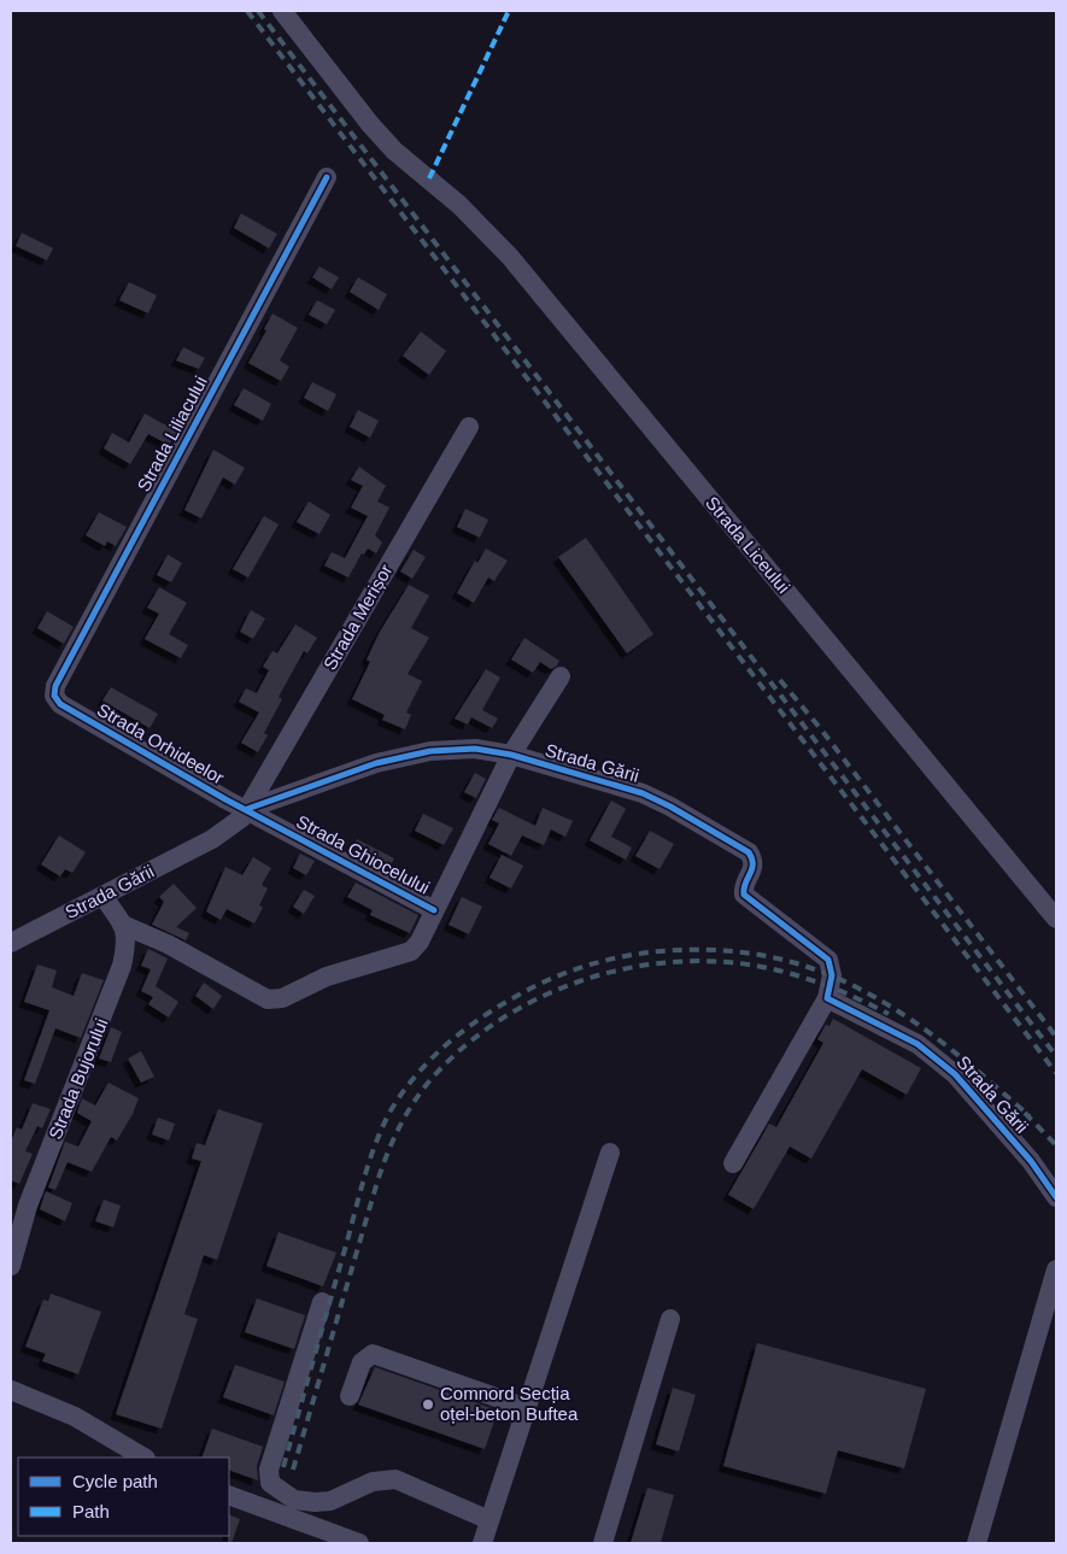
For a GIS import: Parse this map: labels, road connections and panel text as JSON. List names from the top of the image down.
{
  "streets": {
    "street": [
      "Strada Liliacului",
      "Strada Liceului",
      "Strada Merișor",
      "Strada Orhideelor",
      "Strada Gării",
      "Strada Ghiocelului",
      "Strada Bujorului"
    ]
  },
  "crossings": [
    ["Strada Liliacului", "Strada Orhideelor"],
    ["Strada Merișor", "Strada Orhideelor"],
    ["Strada Merișor", "Strada Gării"],
    ["Strada Merișor", "Strada Ghiocelului"],
    ["Strada Orhideelor", "Strada Gării"],
    ["Strada Orhideelor", "Strada Ghiocelului"],
    ["Strada Gării", "Strada Ghiocelului"]
  ],
  "places": ["Comnord Secția oțel-beton Buftea"],
  "legend": ["Cycle path", "Path"]
}
